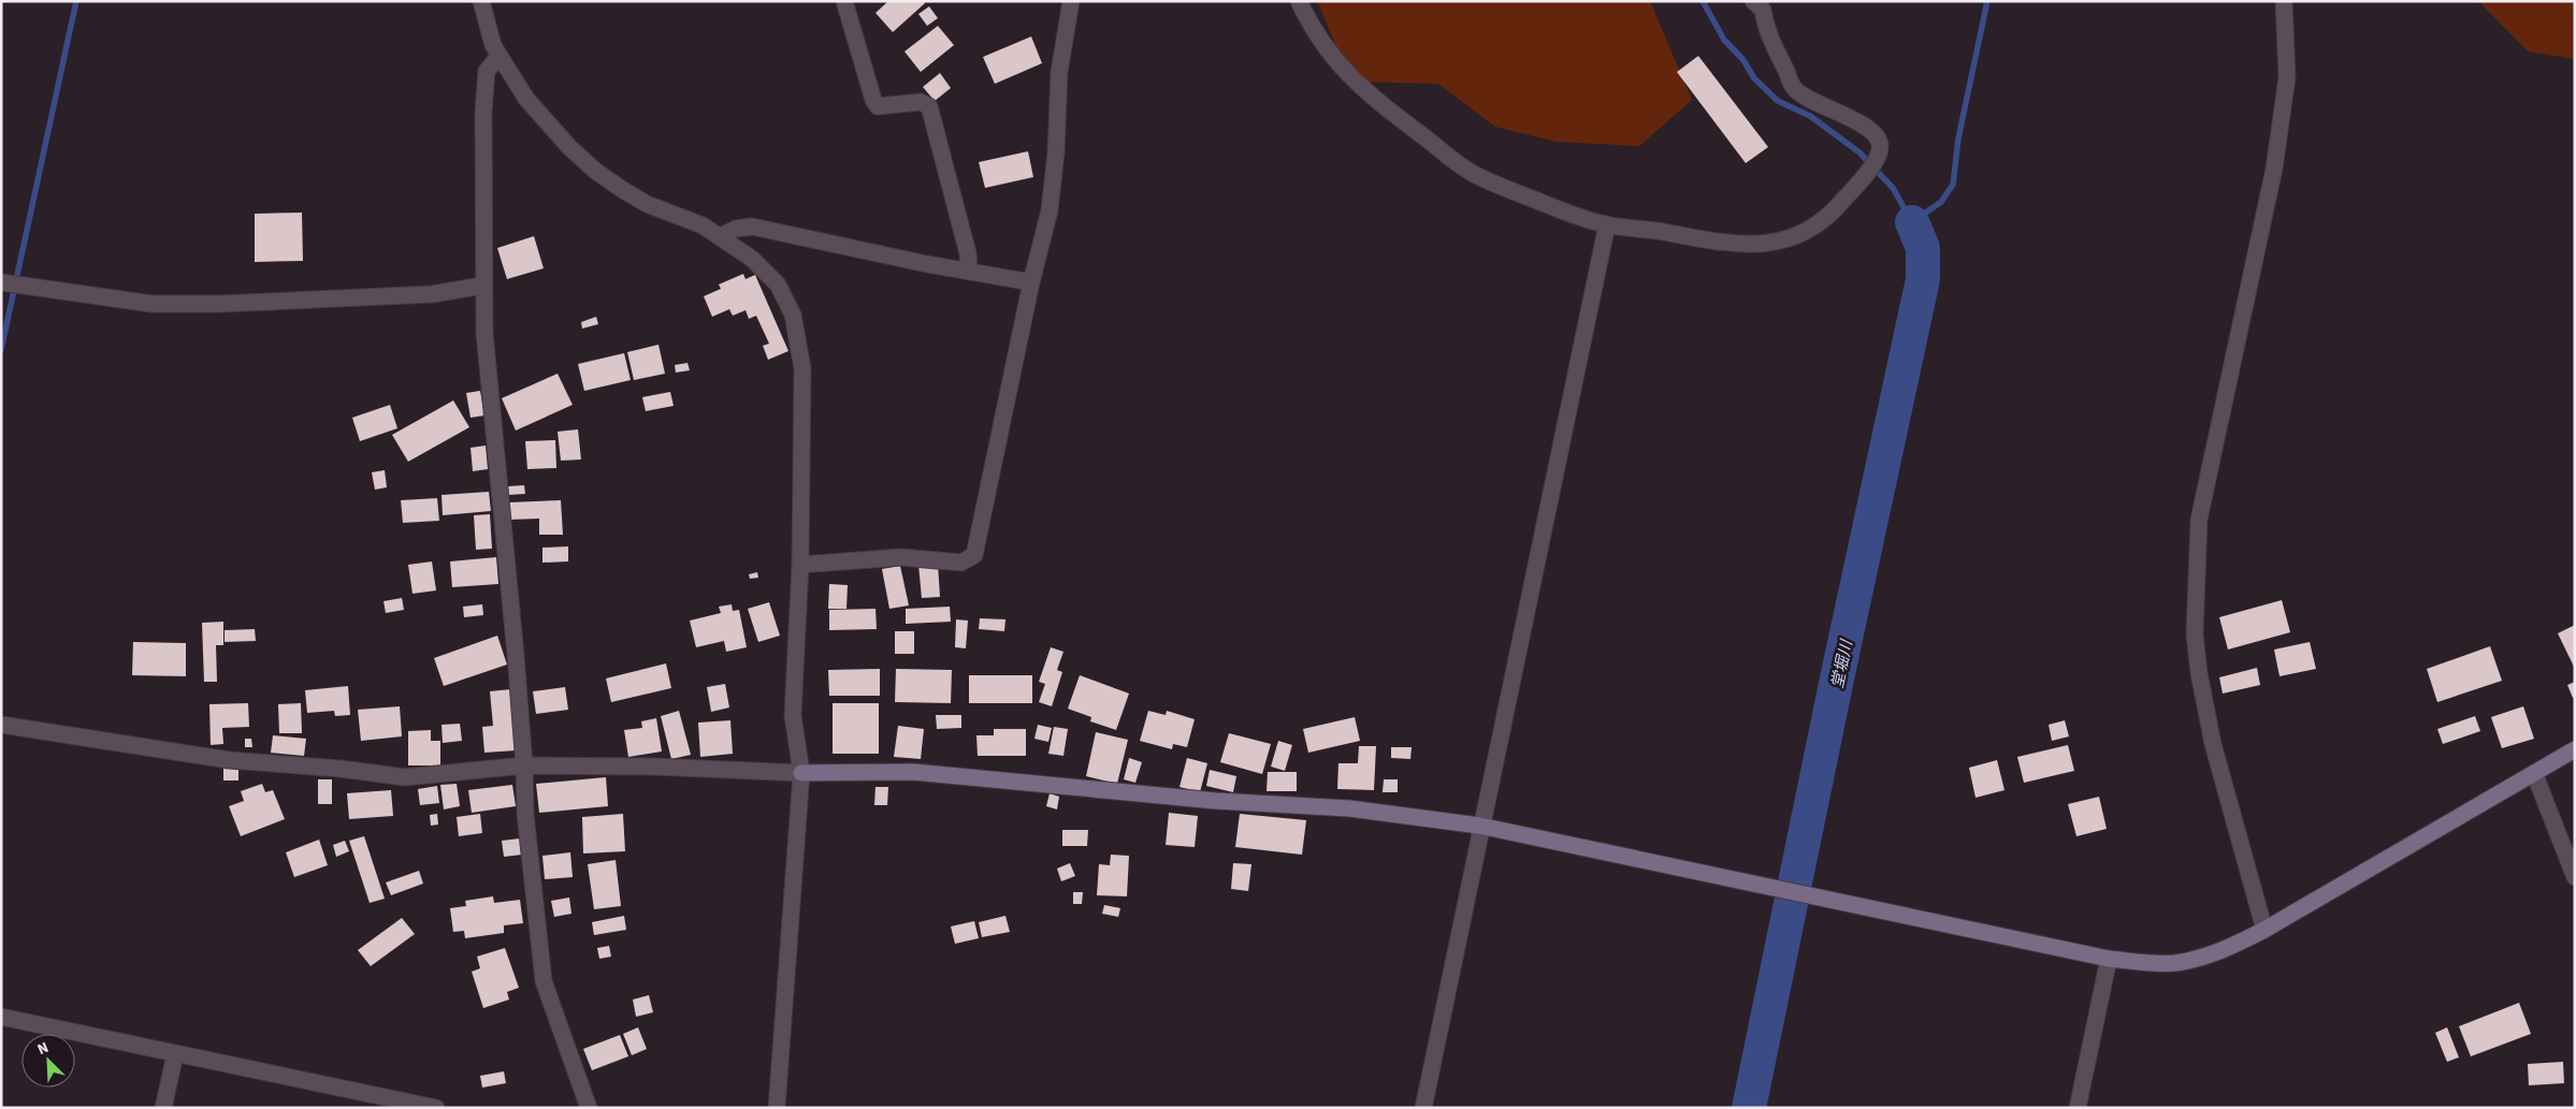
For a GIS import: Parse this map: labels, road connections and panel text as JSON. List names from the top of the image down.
{
  "water": ["堂堀川"],
  "north": "top left"
}
